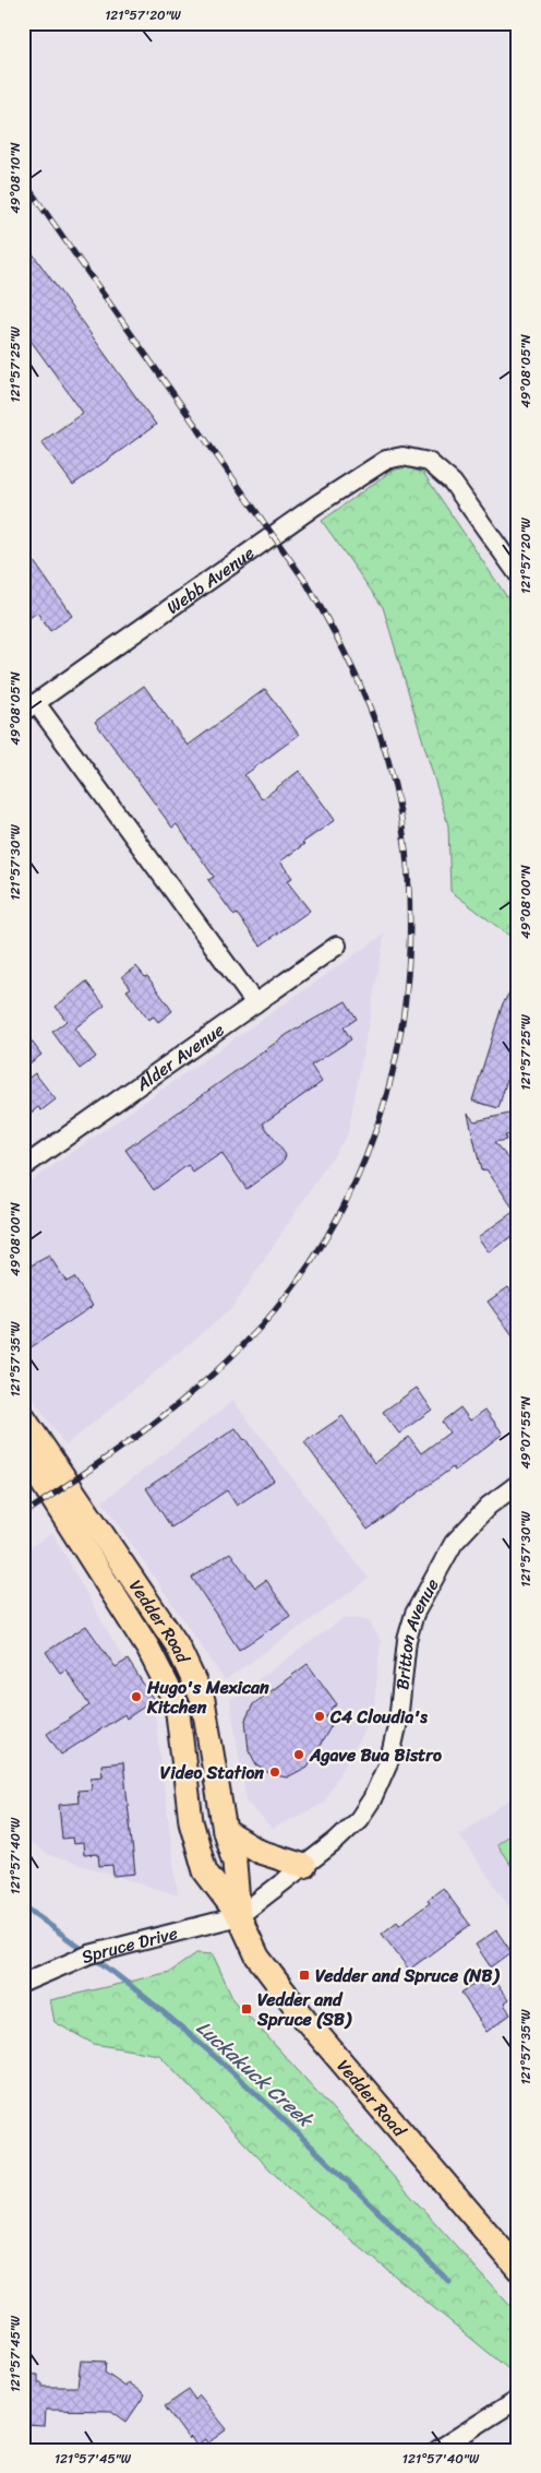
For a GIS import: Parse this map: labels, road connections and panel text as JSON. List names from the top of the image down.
{
  "streets": {
    "main road": ["Vedder Road"],
    "street": [
      "Webb Avenue",
      "Alder Avenue",
      "Britton Avenue",
      "Spruce Drive"
    ]
  },
  "crossings": [
    ["Vedder Road", "Britton Avenue"],
    ["Vedder Road", "Spruce Drive"],
    ["Britton Avenue", "Spruce Drive"]
  ],
  "water": ["Luckakuck Creek"],
  "places": {
    "other": [
      "Hugo's Mexican Kitchen",
      "C4 Cloudia's",
      "Agave Bua Bistro",
      "Video Station"
    ],
    "transit": ["Vedder and Spruce (NB)", "Vedder and Spruce (SB)"]
  },
  "coordinates": [
    "121°57'20\"W",
    "49°08'10\"N",
    "121°57'25\"W",
    "49°08'05\"N",
    "121°57'30\"W",
    "49°08'00\"N",
    "121°57'35\"W",
    "49°07'55\"N",
    "121°57'40\"W",
    "121°57'45\"W"
  ]
}
